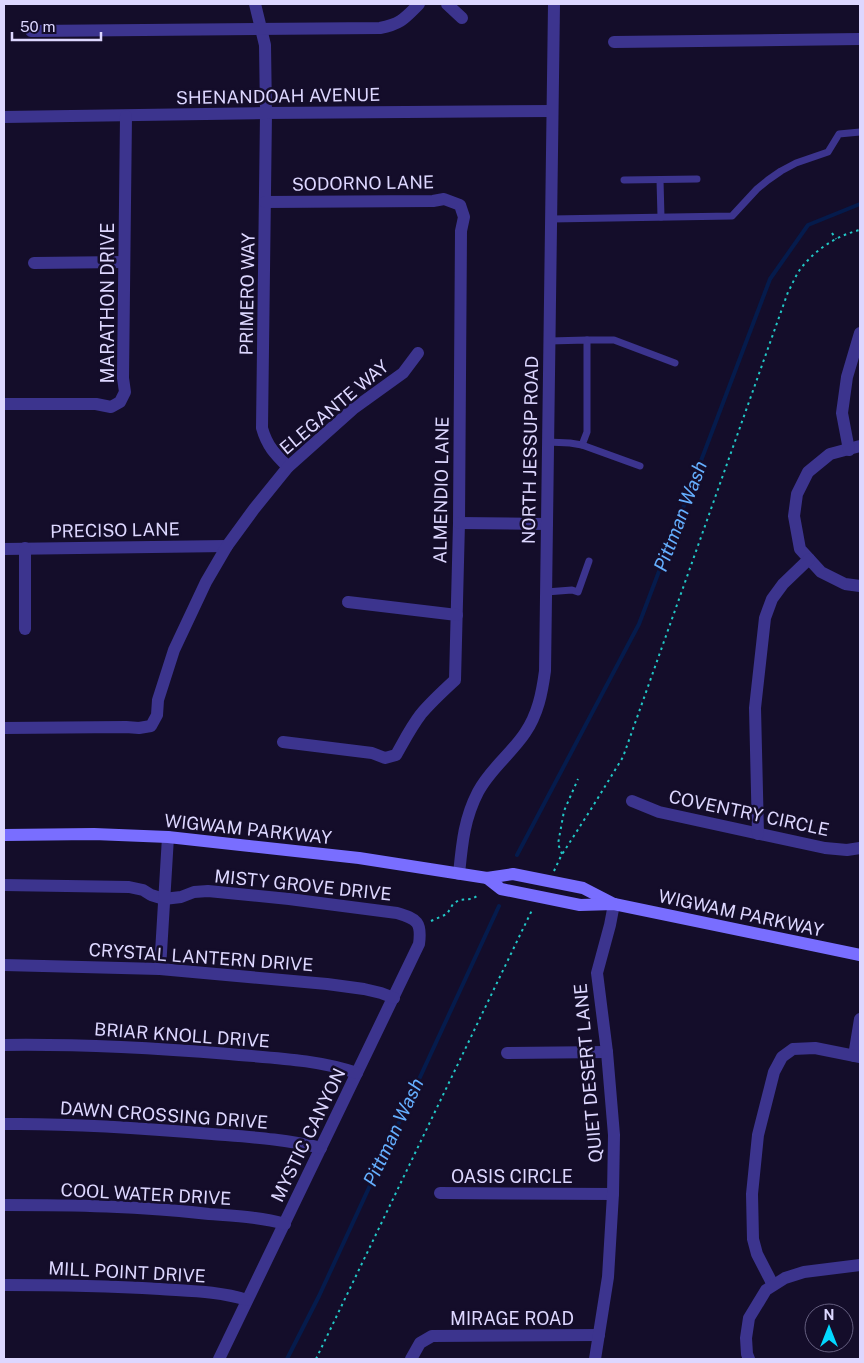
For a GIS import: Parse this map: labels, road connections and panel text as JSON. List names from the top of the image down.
{
  "streets": {
    "main road": ["WIGWAM PARKWAY"],
    "street": [
      "SHENANDOAH AVENUE",
      "SODORNO LANE",
      "PRIMERO WAY",
      "MARATHON DRIVE",
      "ELEGANTE WAY",
      "NORTH JESSUP ROAD",
      "ALMENDIO LANE",
      "PRECISO LANE",
      "COVENTRY CIRCLE",
      "MISTY GROVE DRIVE",
      "CRYSTAL LANTERN DRIVE",
      "BRIAR KNOLL DRIVE",
      "QUIET DESERT LANE",
      "DAWN CROSSING DRIVE",
      "MYSTIC CANYON",
      "OASIS CIRCLE",
      "COOL WATER DRIVE",
      "MILL POINT DRIVE",
      "MIRAGE ROAD"
    ]
  },
  "crossings": [
    ["SHENANDOAH AVENUE", "PRIMERO WAY"],
    ["SHENANDOAH AVENUE", "MARATHON DRIVE"],
    ["SHENANDOAH AVENUE", "NORTH JESSUP ROAD"],
    ["SODORNO LANE", "PRIMERO WAY"],
    ["SODORNO LANE", "ALMENDIO LANE"],
    ["PRIMERO WAY", "ELEGANTE WAY"],
    ["ELEGANTE WAY", "PRECISO LANE"],
    ["NORTH JESSUP ROAD", "WIGWAM PARKWAY"],
    ["WIGWAM PARKWAY", "QUIET DESERT LANE"],
    ["MISTY GROVE DRIVE", "MYSTIC CANYON"],
    ["CRYSTAL LANTERN DRIVE", "MYSTIC CANYON"],
    ["BRIAR KNOLL DRIVE", "MYSTIC CANYON"],
    ["QUIET DESERT LANE", "OASIS CIRCLE"],
    ["QUIET DESERT LANE", "MIRAGE ROAD"],
    ["DAWN CROSSING DRIVE", "MYSTIC CANYON"],
    ["MYSTIC CANYON", "COOL WATER DRIVE"],
    ["MYSTIC CANYON", "MILL POINT DRIVE"]
  ],
  "water": ["Pittman Wash"],
  "scale_bar": "50 m",
  "north": "top"
}
